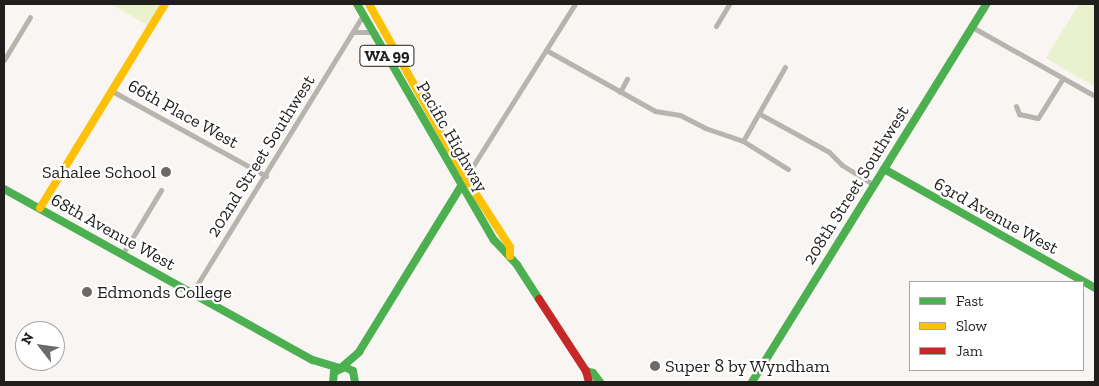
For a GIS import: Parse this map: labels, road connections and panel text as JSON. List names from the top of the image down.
{
  "streets": {
    "main road": [
      "WA 99",
      "Pacific Highway",
      "208th Street Southwest",
      "63rd Avenue West",
      "68th Avenue West"
    ],
    "street": ["66th Place West", "202nd Street Southwest"]
  },
  "crossings": [
    ["66th Place West", "202nd Street Southwest"],
    ["Pacific Highway", "202nd Street Southwest"],
    ["202nd Street Southwest", "68th Avenue West"],
    ["208th Street Southwest", "63rd Avenue West"]
  ],
  "places": ["Sahalee School", "Edmonds College", "Super 8 by Wyndham"],
  "legend": ["Fast", "Slow", "Jam"],
  "north": "top left"
}
